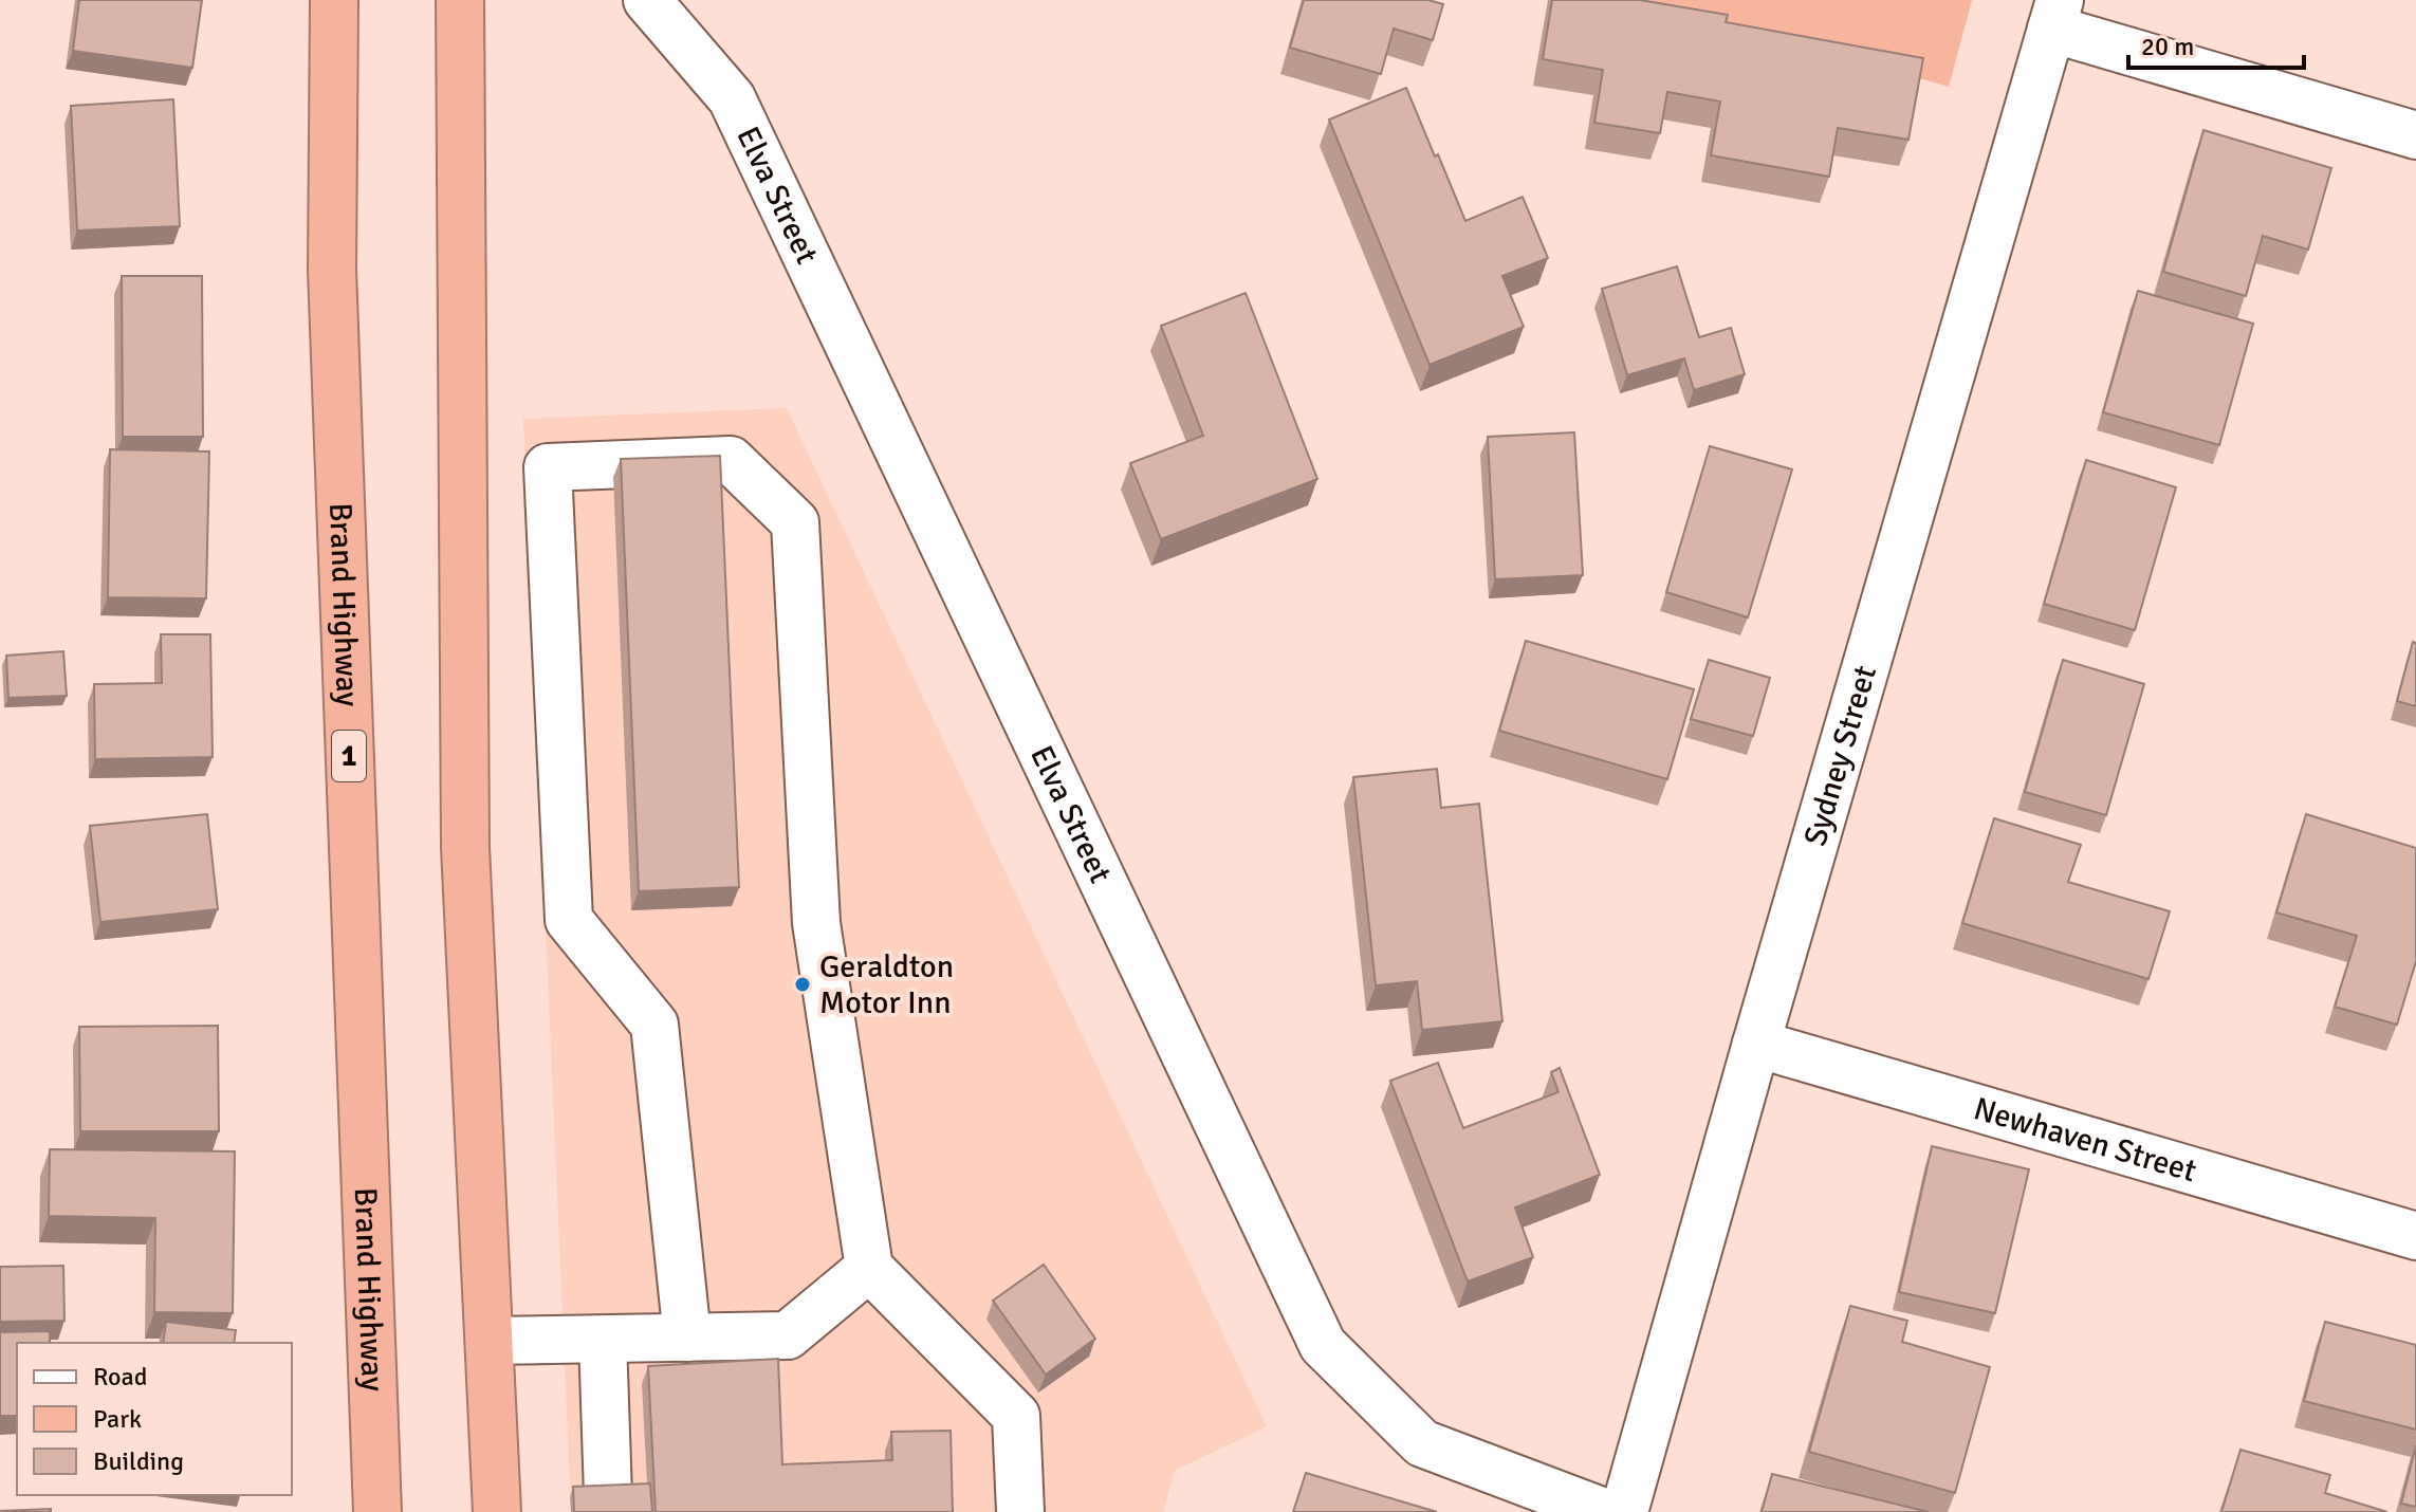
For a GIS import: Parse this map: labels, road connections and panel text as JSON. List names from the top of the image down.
{
  "streets": {
    "highway": ["Brand Highway", "1"],
    "street": ["Elva Street", "Sydney Street", "Newhaven Street"]
  },
  "crossings": [
    ["Sydney Street", "Newhaven Street"]
  ],
  "places": ["Geraldton Motor Inn"],
  "legend": ["Road", "Park", "Building"],
  "scale_bar": "20 m"
}
